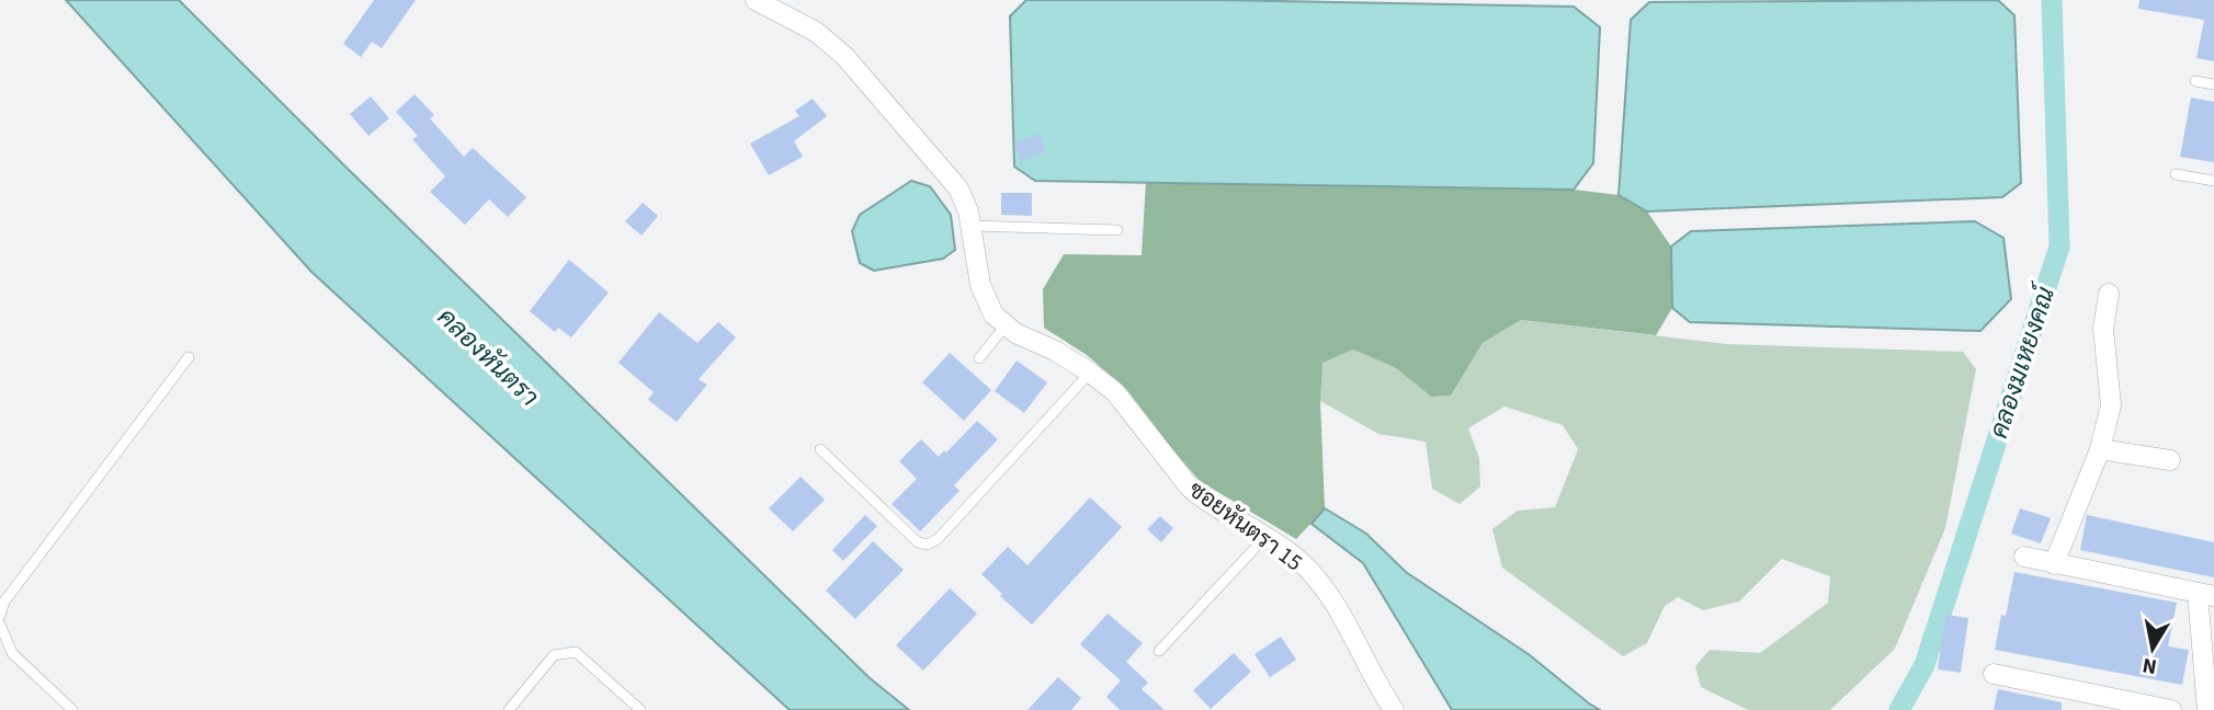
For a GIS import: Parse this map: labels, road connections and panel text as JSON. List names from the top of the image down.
{
  "streets": {
    "street": ["ซอยหันตรา 15"]
  },
  "water": ["คลองหันตรา", "คลองมเหยงคณ์"],
  "north": "bottom"
}
